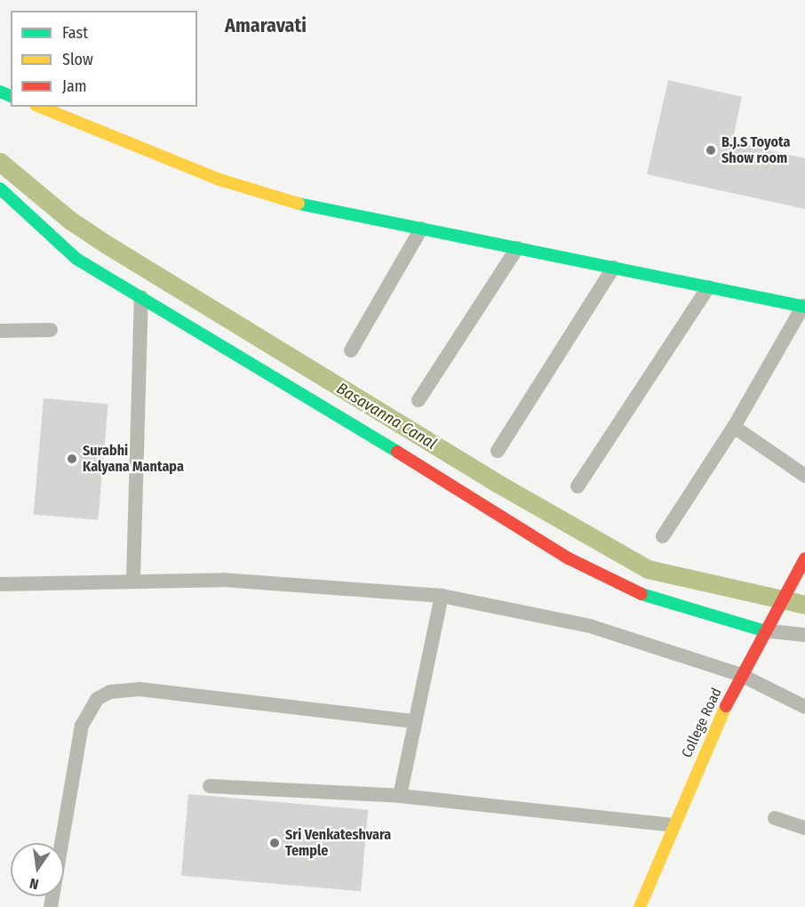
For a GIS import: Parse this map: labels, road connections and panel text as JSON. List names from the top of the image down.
{
  "streets": {
    "street": ["College Road"]
  },
  "districts": ["Amaravati"],
  "water": ["Basavanna Canal"],
  "places": ["B.J.S Toyota Show room", "Surabhi Kalyana Mantapa", "Sri Venkateshvara Temple"],
  "legend": ["Fast", "Slow", "Jam"],
  "north": "bottom"
}
